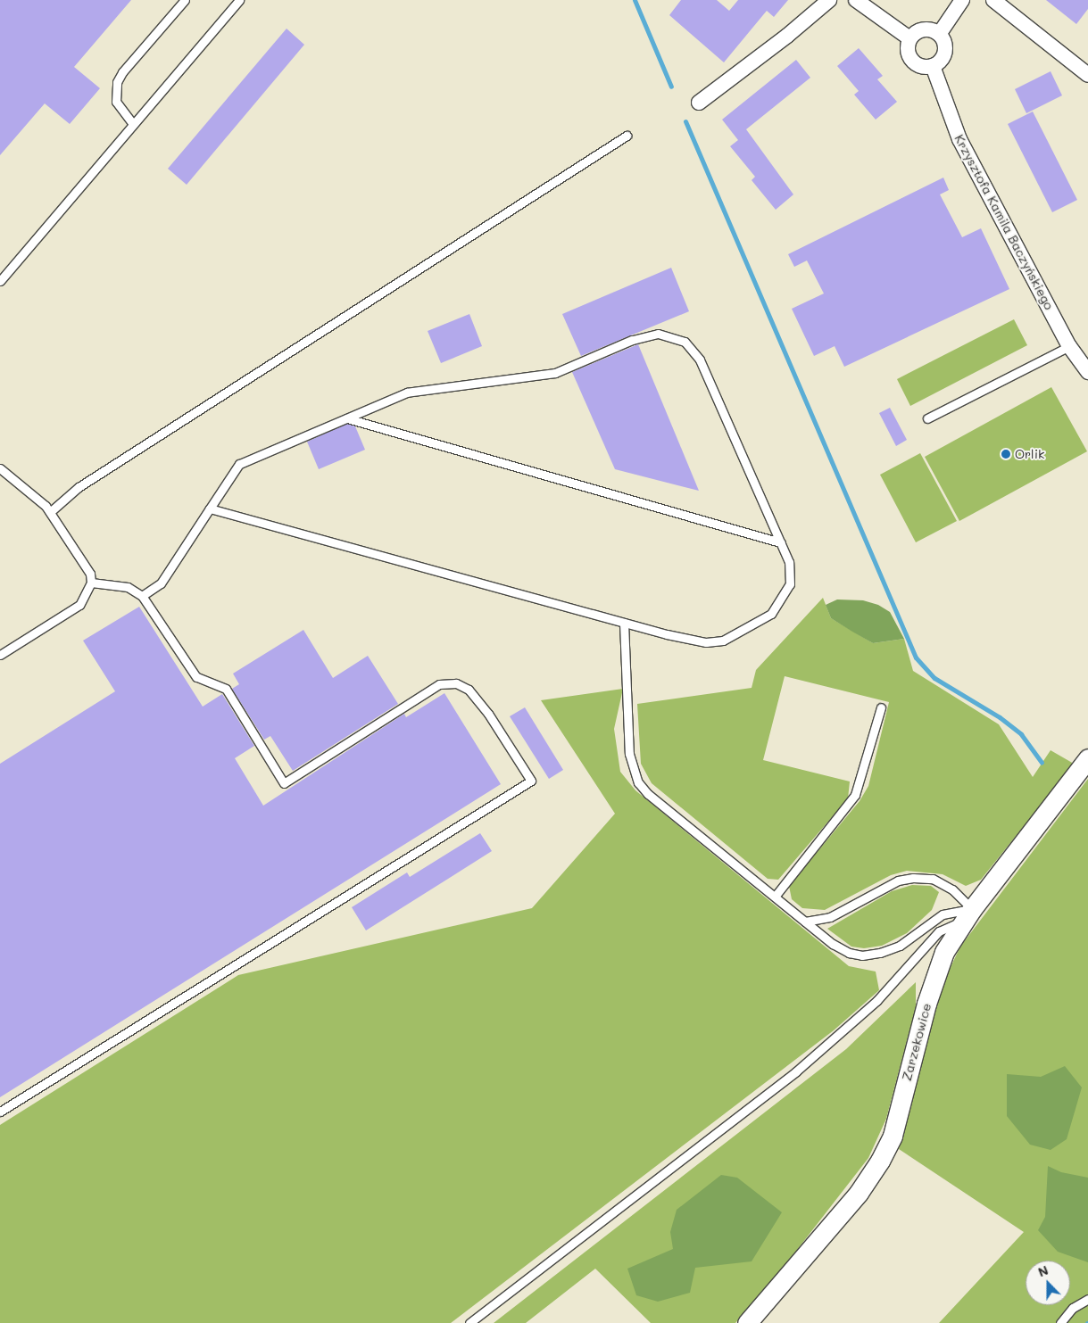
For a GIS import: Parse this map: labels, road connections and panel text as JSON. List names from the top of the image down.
{
  "streets": {
    "street": ["Krzysztofa Kamila Baczyńskiego", "Zarzekowice"]
  },
  "places": ["Orlik"],
  "north": "top"
}
